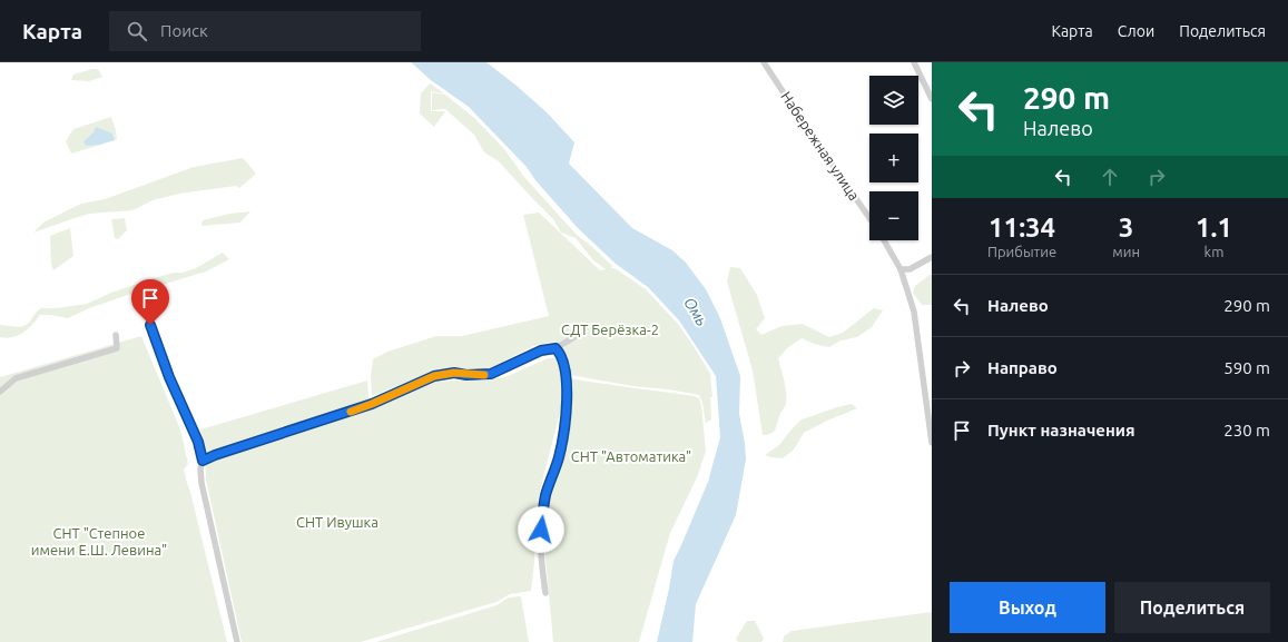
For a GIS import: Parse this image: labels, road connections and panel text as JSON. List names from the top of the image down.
{
  "streets": {
    "street": ["Набережная улица"]
  },
  "water": ["Омь"],
  "parks": [
    "СДТ Берёзка-2",
    "СНТ \"Автоматика\"",
    "СНТ Ивушка",
    "СНТ \"Степное имени Е.Ш. Левина\""
  ],
  "page": {
    "header": "Карта",
    "search": "Поиск",
    "nav": ["Карта", "Слои", "Поделиться"],
    "turn": ["290 m", "Налево"],
    "map_buttons": ["+", "−"],
    "eta": [
      "11:34",
      "Прибытие",
      "3",
      "мин",
      "1.1",
      "km"
    ],
    "list": [
      {
        "name": "Налево",
        "value": "290 m"
      },
      {
        "name": "Направо",
        "value": "590 m"
      },
      {
        "name": "Пункт назначения",
        "value": "230 m"
      }
    ],
    "buttons": ["Выход", "Поделиться"]
  }
}
